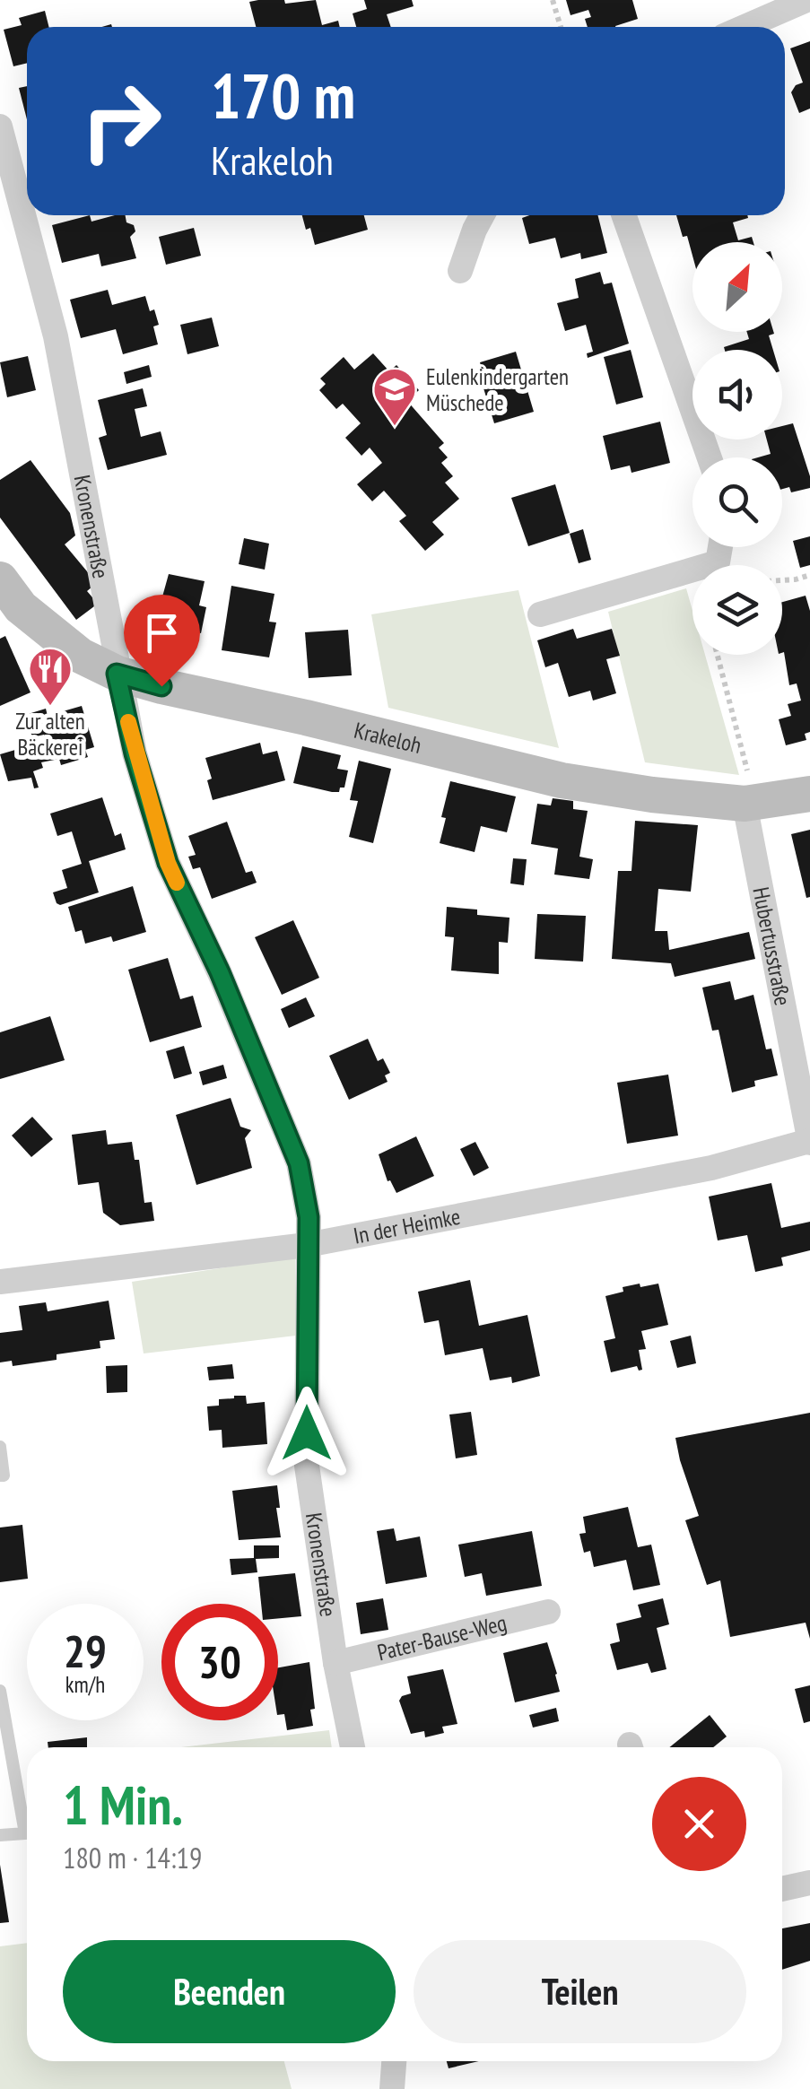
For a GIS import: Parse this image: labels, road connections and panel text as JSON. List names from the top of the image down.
{
  "streets": {
    "street": [
      "Kronenstraße",
      "Krakeloh",
      "Hubertusstraße",
      "In der Heimke",
      "Pater-Bause-Weg"
    ]
  },
  "crossings": [
    ["Kronenstraße", "Krakeloh"],
    ["Kronenstraße", "In der Heimke"],
    ["Kronenstraße", "Pater-Bause-Weg"],
    ["Krakeloh", "Hubertusstraße"],
    ["Hubertusstraße", "In der Heimke"]
  ],
  "places": {
    "school or university": ["Eulenkindergarten Müschede"],
    "restaurant": ["Zur alten Bäckerei"]
  },
  "north": "top right",
  "page": {
    "turn": ["170 m", "Krakeloh"],
    "speed": "29 km/h",
    "limit": "30",
    "heading": ["1 Min.", "180 m · 14:19"],
    "buttons": ["Beenden", "Teilen"]
  }
}
